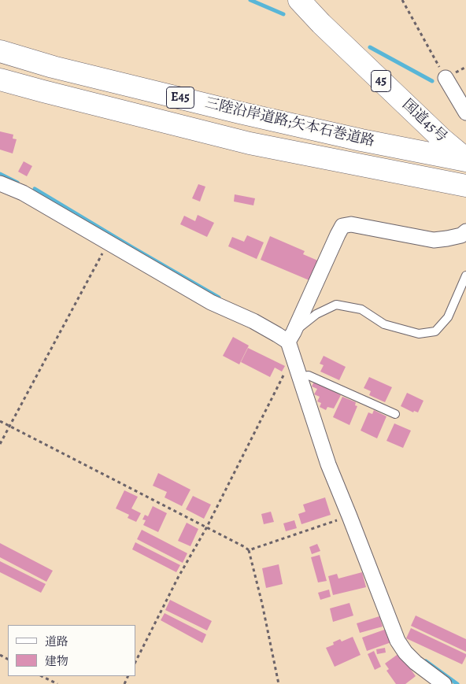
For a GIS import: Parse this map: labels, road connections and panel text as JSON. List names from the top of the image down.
{
  "streets": {
    "highway": [
      "45",
      "E45",
      "国道45号",
      "三陸沿岸道路;矢本石巻道路"
    ]
  },
  "crossings": [
    ["国道45号", "三陸沿岸道路;矢本石巻道路"]
  ],
  "legend": ["道路", "建物"]
}
